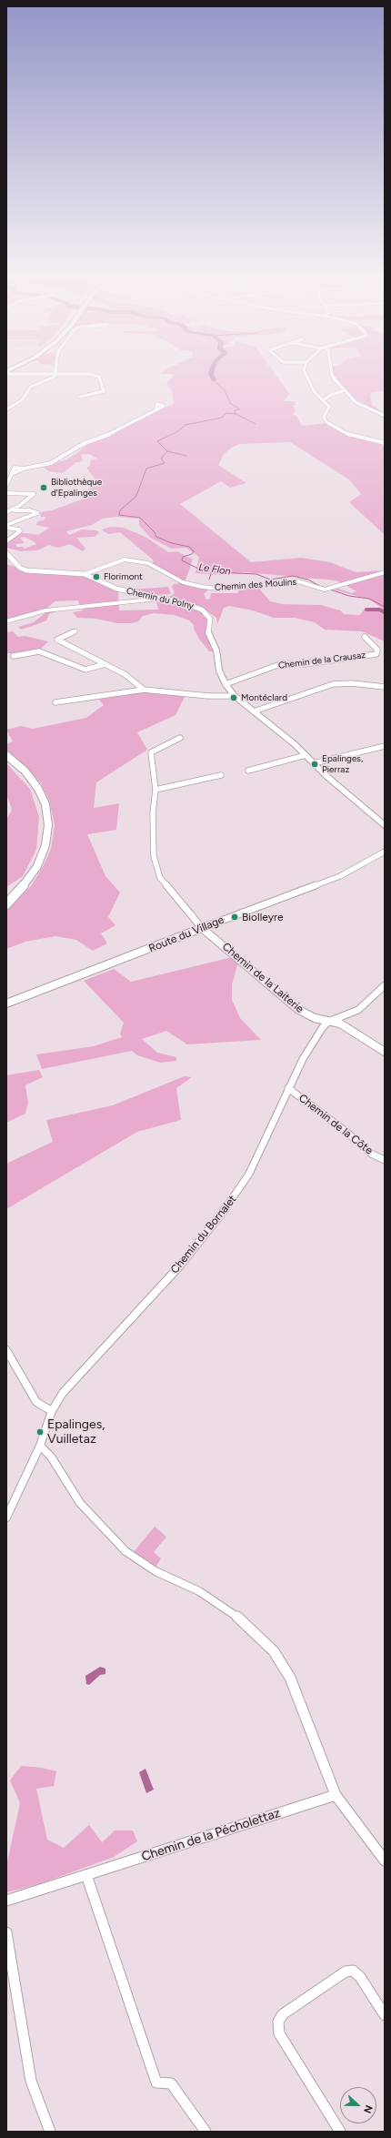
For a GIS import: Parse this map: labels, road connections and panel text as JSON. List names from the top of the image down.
{
  "streets": {
    "street": [
      "Chemin des Moulins",
      "Chemin du Polny",
      "Chemin de la Crausaz",
      "Route du Village",
      "Chemin de la Laiterie",
      "Chemin de la Côte",
      "Chemin du Bornalet",
      "Chemin de la Pécholettaz"
    ]
  },
  "crossings": [
    ["Chemin des Moulins", "Chemin du Polny"],
    ["Chemin du Polny", "Chemin de la Crausaz"],
    ["Route du Village", "Chemin de la Laiterie"],
    ["Chemin de la Laiterie", "Chemin du Bornalet"],
    ["Chemin de la Côte", "Chemin du Bornalet"]
  ],
  "water": ["Le Flon"],
  "places": [
    "Bibliothèque d'Epalinges",
    "Florimont",
    "Montéclard",
    "Epalinges, Pierraz",
    "Biolleyre",
    "Epalinges, Vuilletaz"
  ],
  "north": "right"
}
